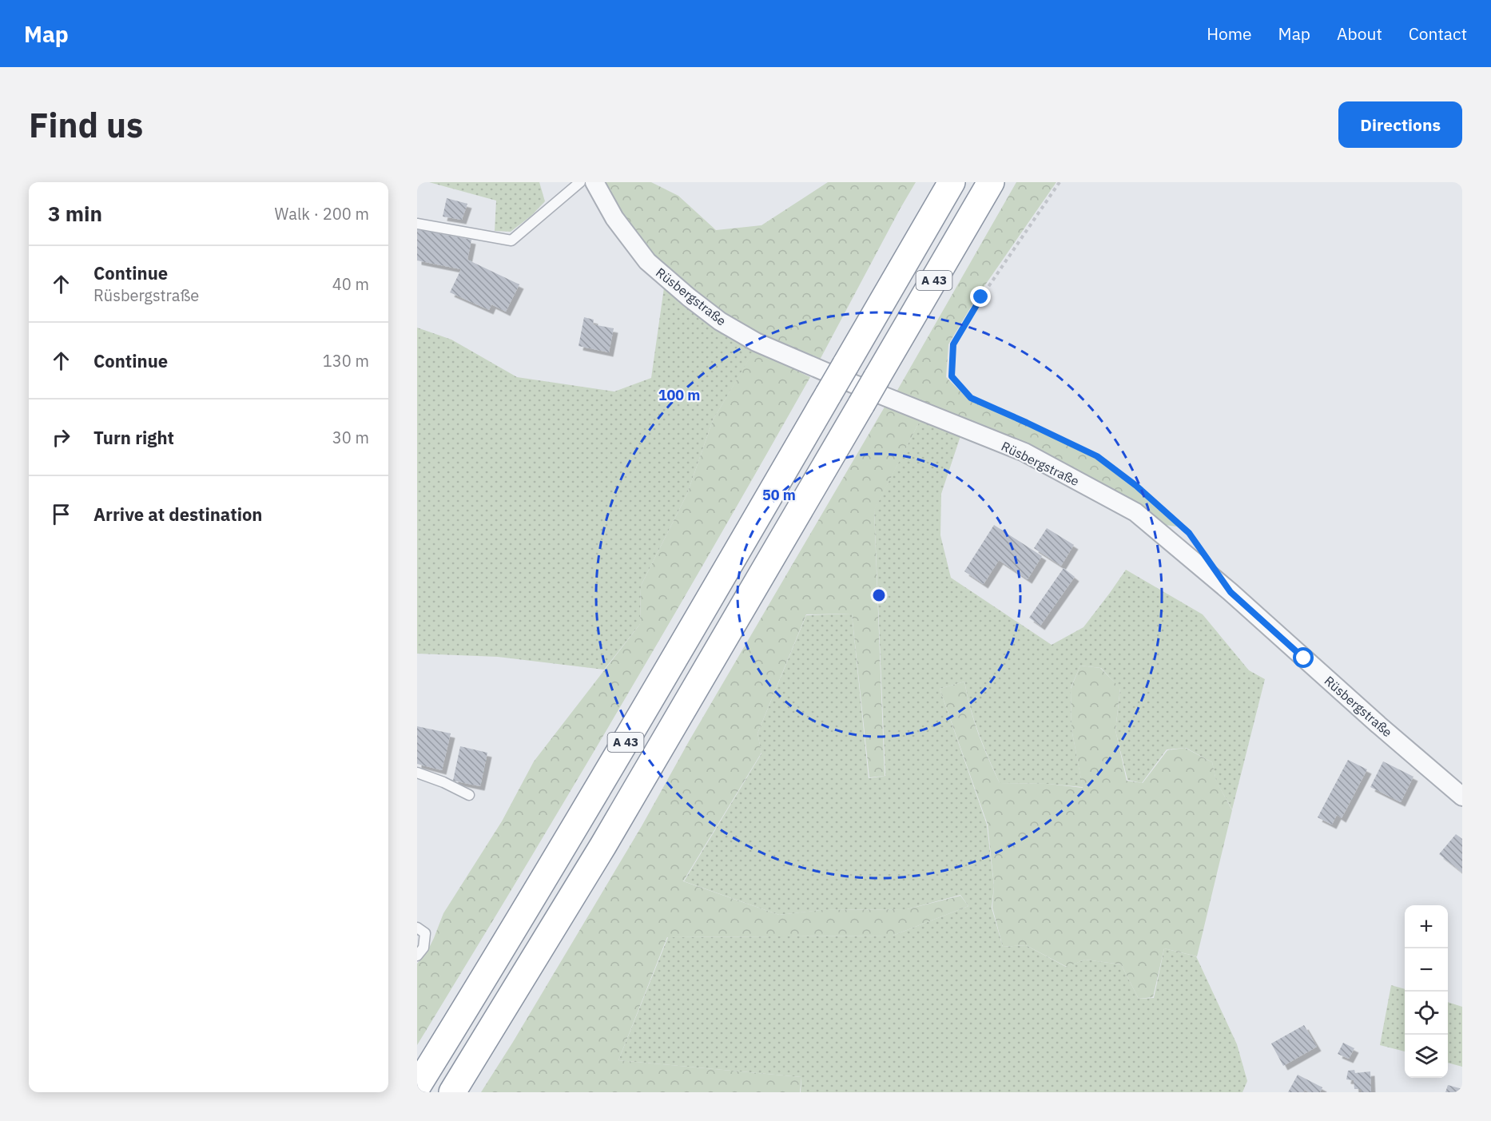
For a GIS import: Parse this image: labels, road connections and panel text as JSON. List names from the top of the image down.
{
  "streets": {
    "highway": ["A 43"],
    "street": ["Rüsbergstraße"]
  },
  "page": {
    "header": "Map",
    "nav": [
      "Home",
      "Map",
      "About",
      "Contact"
    ],
    "buttons": "Directions",
    "title": "Find us",
    "heading": ["3 min", "Walk · 200 m"],
    "list": [
      ["Continue", "Rüsbergstraße", "40 m"],
      ["Continue", "130 m"],
      ["Turn right", "30 m"],
      "Arrive at destination"
    ],
    "map_buttons": ["+", "−"]
  },
  "rings": ["100 m", "50 m"]
}
